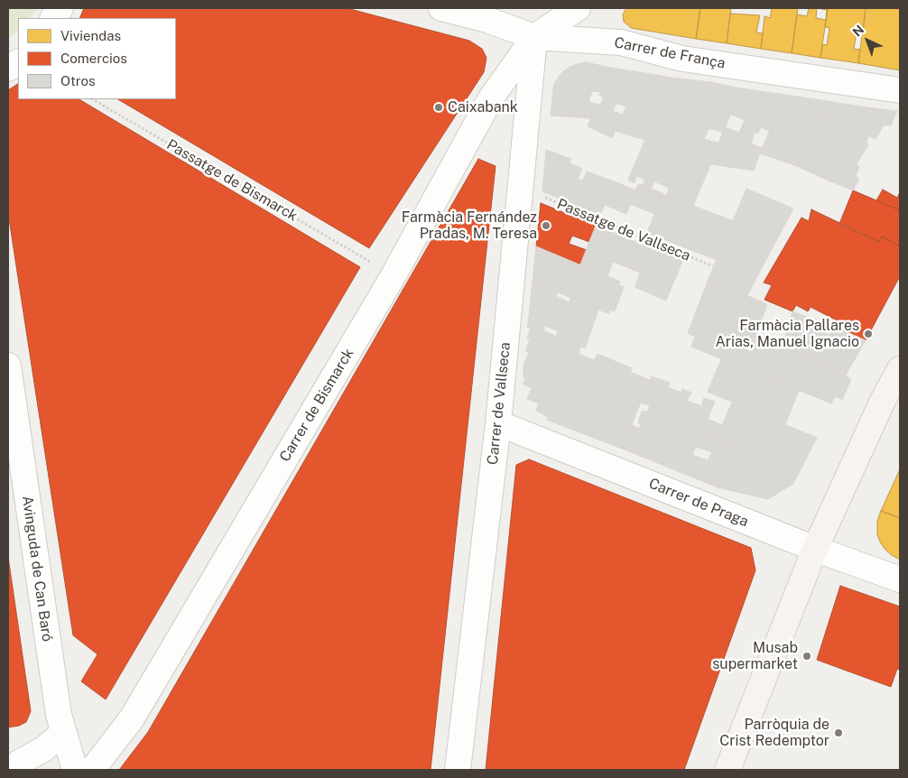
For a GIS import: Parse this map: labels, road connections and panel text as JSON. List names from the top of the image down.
{
  "streets": {
    "street": [
      "Carrer de França",
      "Carrer de Vallseca",
      "Carrer de Bismarck",
      "Carrer de Praga",
      "Avinguda de Can Baró"
    ],
    "path": ["Passatge de Bismarck", "Passatge de Vallseca"]
  },
  "crossings": [
    ["Carrer de França", "Carrer de Vallseca"],
    ["Carrer de França", "Carrer de Bismarck"],
    ["Carrer de Vallseca", "Carrer de Bismarck"],
    ["Carrer de Vallseca", "Carrer de Praga"]
  ],
  "places": [
    "Caixabank",
    "Farmàcia Fernández Pradas, M. Teresa",
    "Farmàcia Pallares Arias, Manuel Ignacio",
    "Musab supermarket",
    "Parròquia de Crist Redemptor"
  ],
  "legend": ["Viviendas", "Comercios", "Otros"],
  "north": "top left"
}
